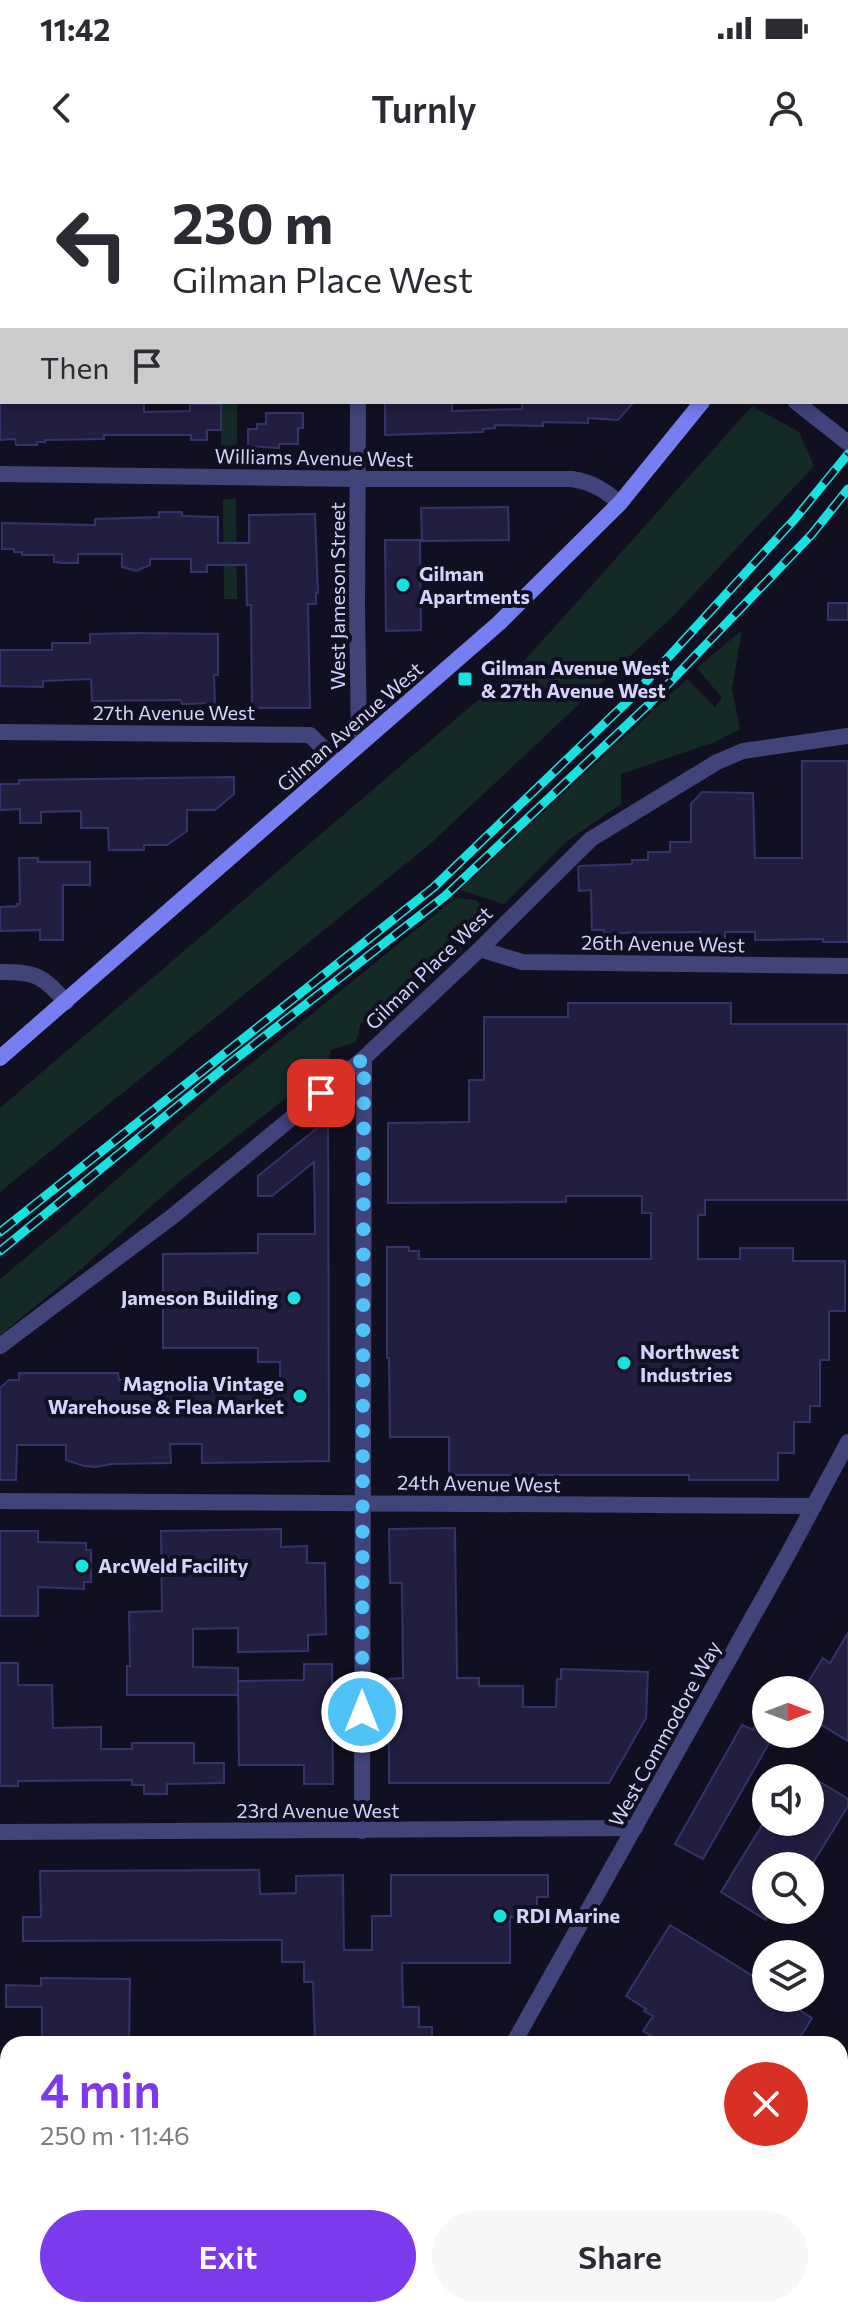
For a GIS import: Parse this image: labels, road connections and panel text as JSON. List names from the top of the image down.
{
  "streets": {
    "main road": ["Gilman Avenue West"],
    "street": [
      "Williams Avenue West",
      "West Jameson Street",
      "27th Avenue West",
      "26th Avenue West",
      "Gilman Place West",
      "24th Avenue West",
      "West Commodore Way",
      "23rd Avenue West"
    ]
  },
  "crossings": [
    ["Williams Avenue West", "West Jameson Street"],
    ["Williams Avenue West", "Gilman Avenue West"],
    ["West Jameson Street", "Gilman Avenue West"],
    ["27th Avenue West", "Gilman Avenue West"],
    ["26th Avenue West", "Gilman Place West"],
    ["24th Avenue West", "West Commodore Way"],
    ["West Commodore Way", "23rd Avenue West"]
  ],
  "places": {
    "other": [
      "Gilman Apartments",
      "Jameson Building",
      "Northwest Industries",
      "Magnolia Vintage Warehouse & Flea Market",
      "ArcWeld Facility",
      "RDI Marine"
    ],
    "transit": ["Gilman Avenue West & 27th Avenue West"]
  },
  "north": "right",
  "page": {
    "status": "11:42",
    "header": "Turnly",
    "turn": ["230 m", "Gilman Place West"],
    "then": "Then",
    "heading": ["4 min", "250 m · 11:46"],
    "buttons": ["Exit", "Share"]
  }
}
